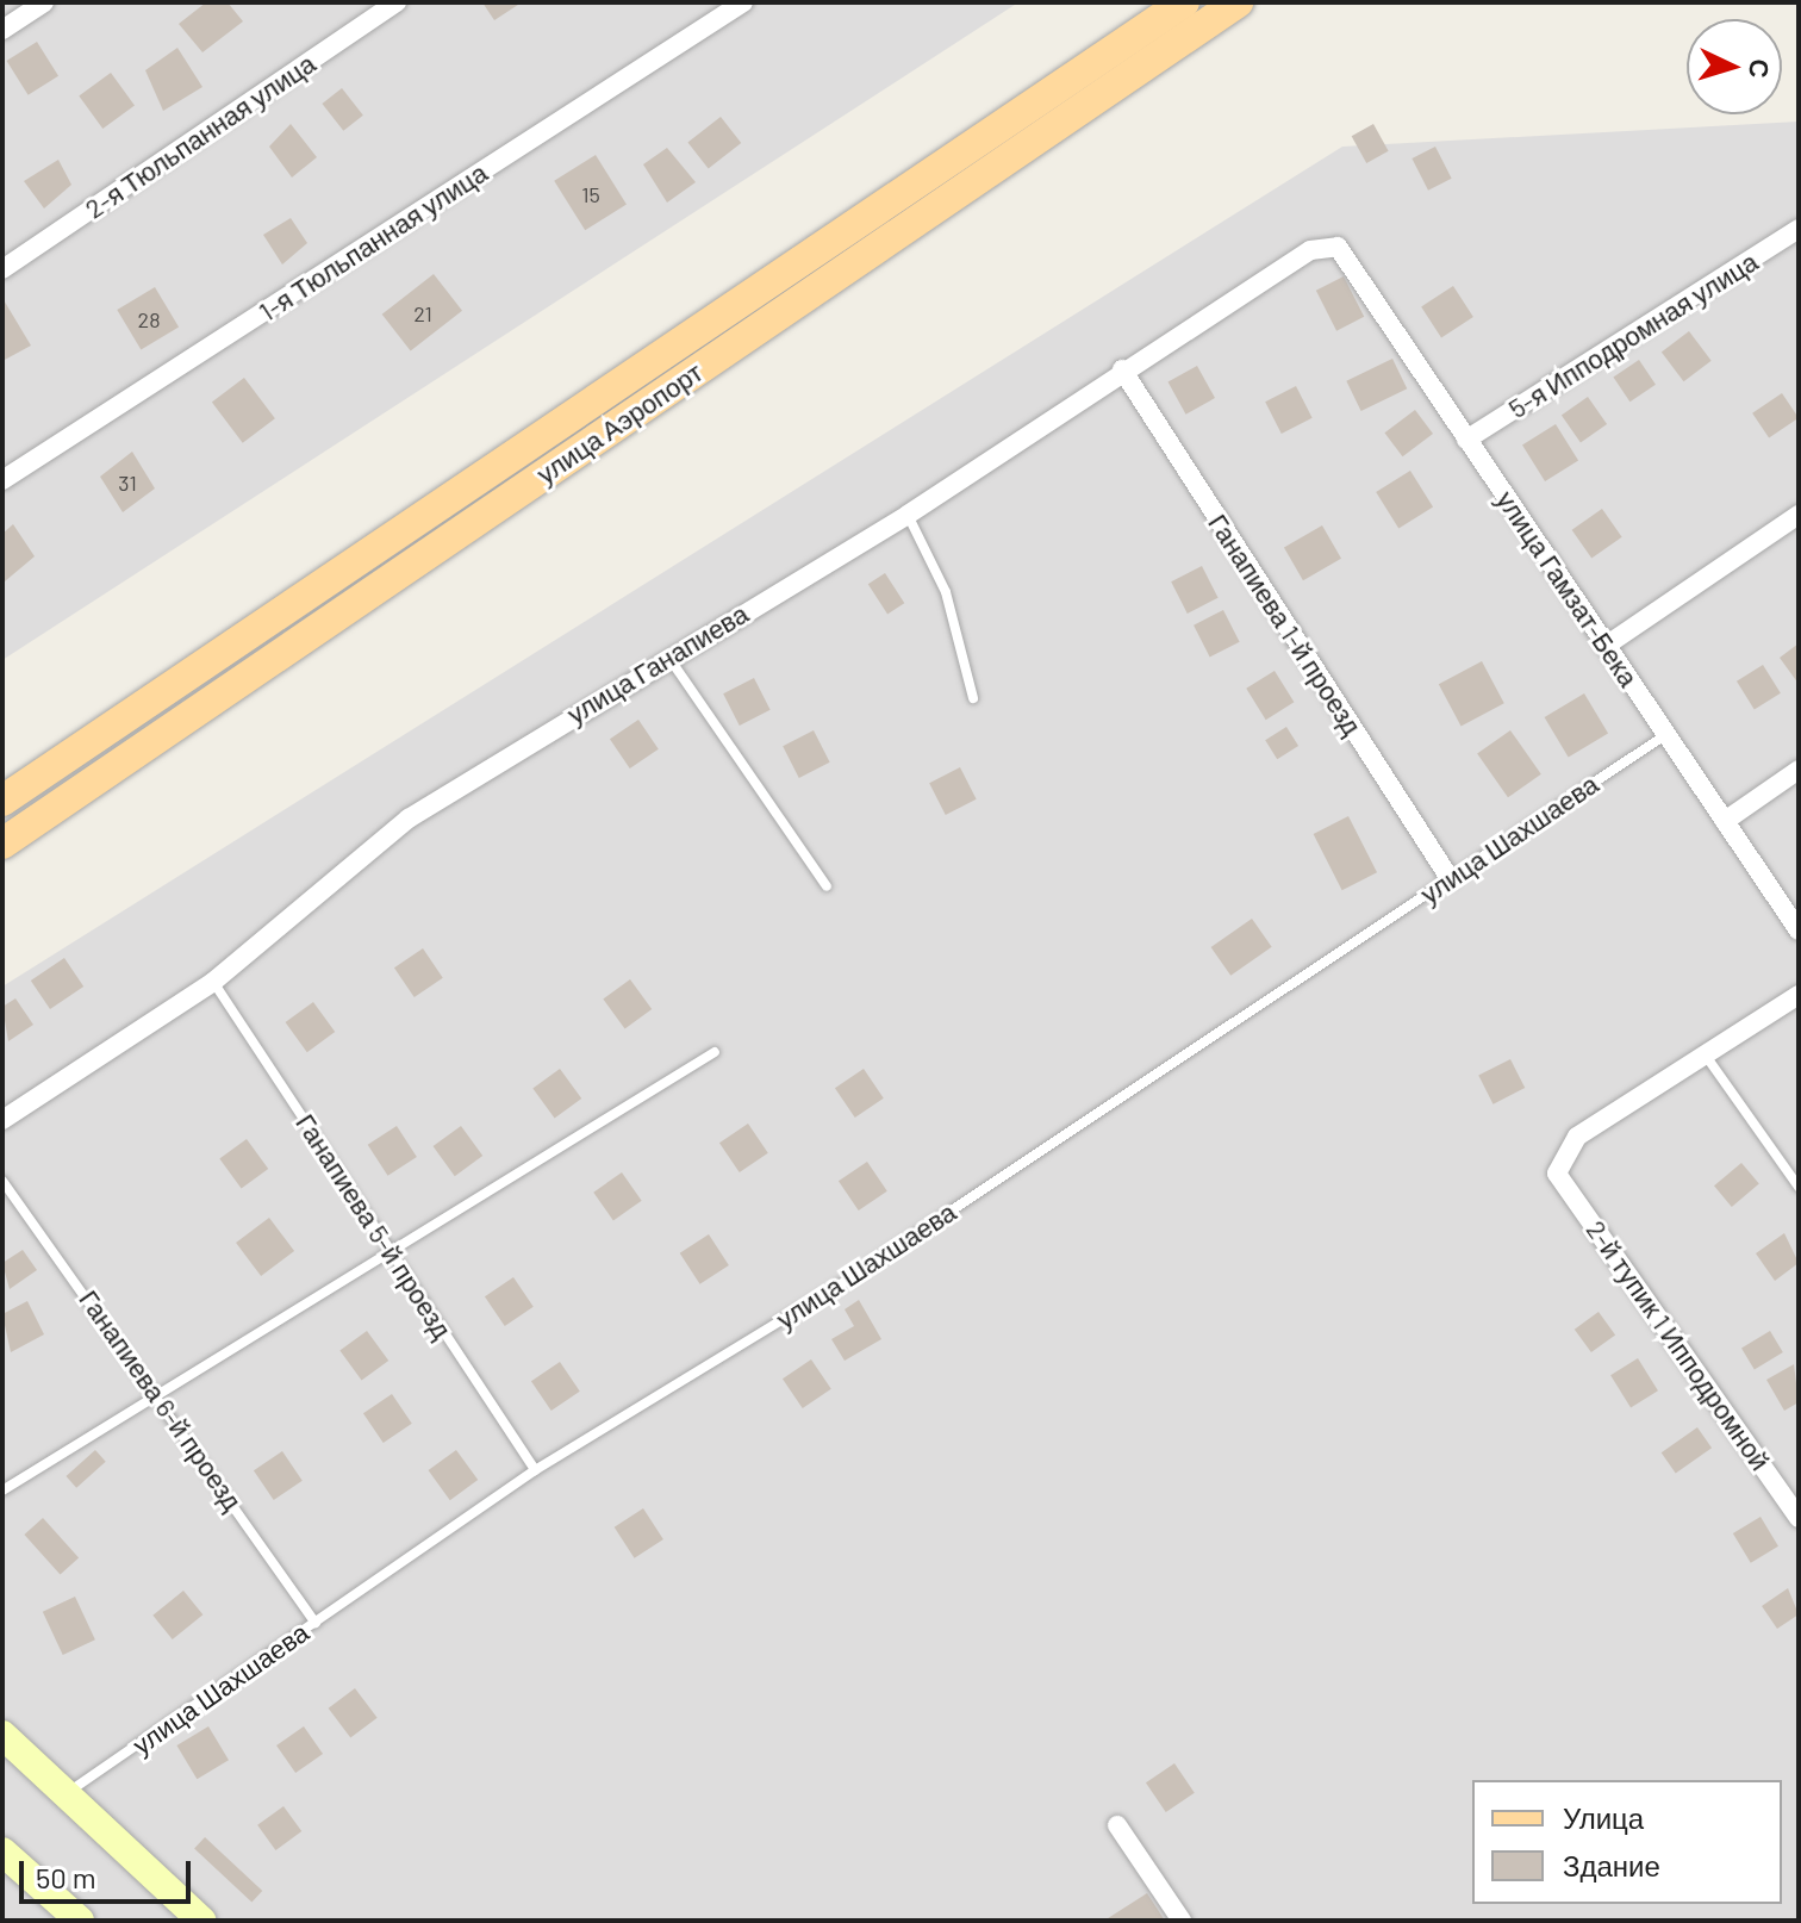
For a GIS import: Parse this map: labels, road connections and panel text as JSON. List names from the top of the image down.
{
  "streets": {
    "main road": ["улица Аэропорт"],
    "street": [
      "2-я Тюльпанная улица",
      "1-я Тюльпанная улица",
      "5-я Ипподромная улица",
      "улица Гамзат-Бека",
      "Ганапиева 1-й проезд",
      "улица Ганапиева",
      "2-й тупик 1 Ипподромной"
    ],
    "lane": ["улица Шахшаева", "Ганапиева 5-й проезд", "Ганапиева 6-й проезд"]
  },
  "crossings": [
    ["5-я Ипподромная улица", "улица Гамзат-Бека"],
    ["улица Гамзат-Бека", "улица Ганапиева"],
    ["улица Гамзат-Бека", "улица Шахшаева"],
    ["Ганапиева 1-й проезд", "улица Ганапиева"],
    ["Ганапиева 1-й проезд", "улица Шахшаева"],
    ["улица Ганапиева", "Ганапиева 5-й проезд"],
    ["улица Шахшаева", "Ганапиева 5-й проезд"],
    ["улица Шахшаева", "Ганапиева 6-й проезд"]
  ],
  "house_numbers": [
    "15",
    "21",
    "28",
    "31"
  ],
  "legend": ["Улица", "Здание"],
  "scale_bar": "50 m",
  "north": "right"
}
